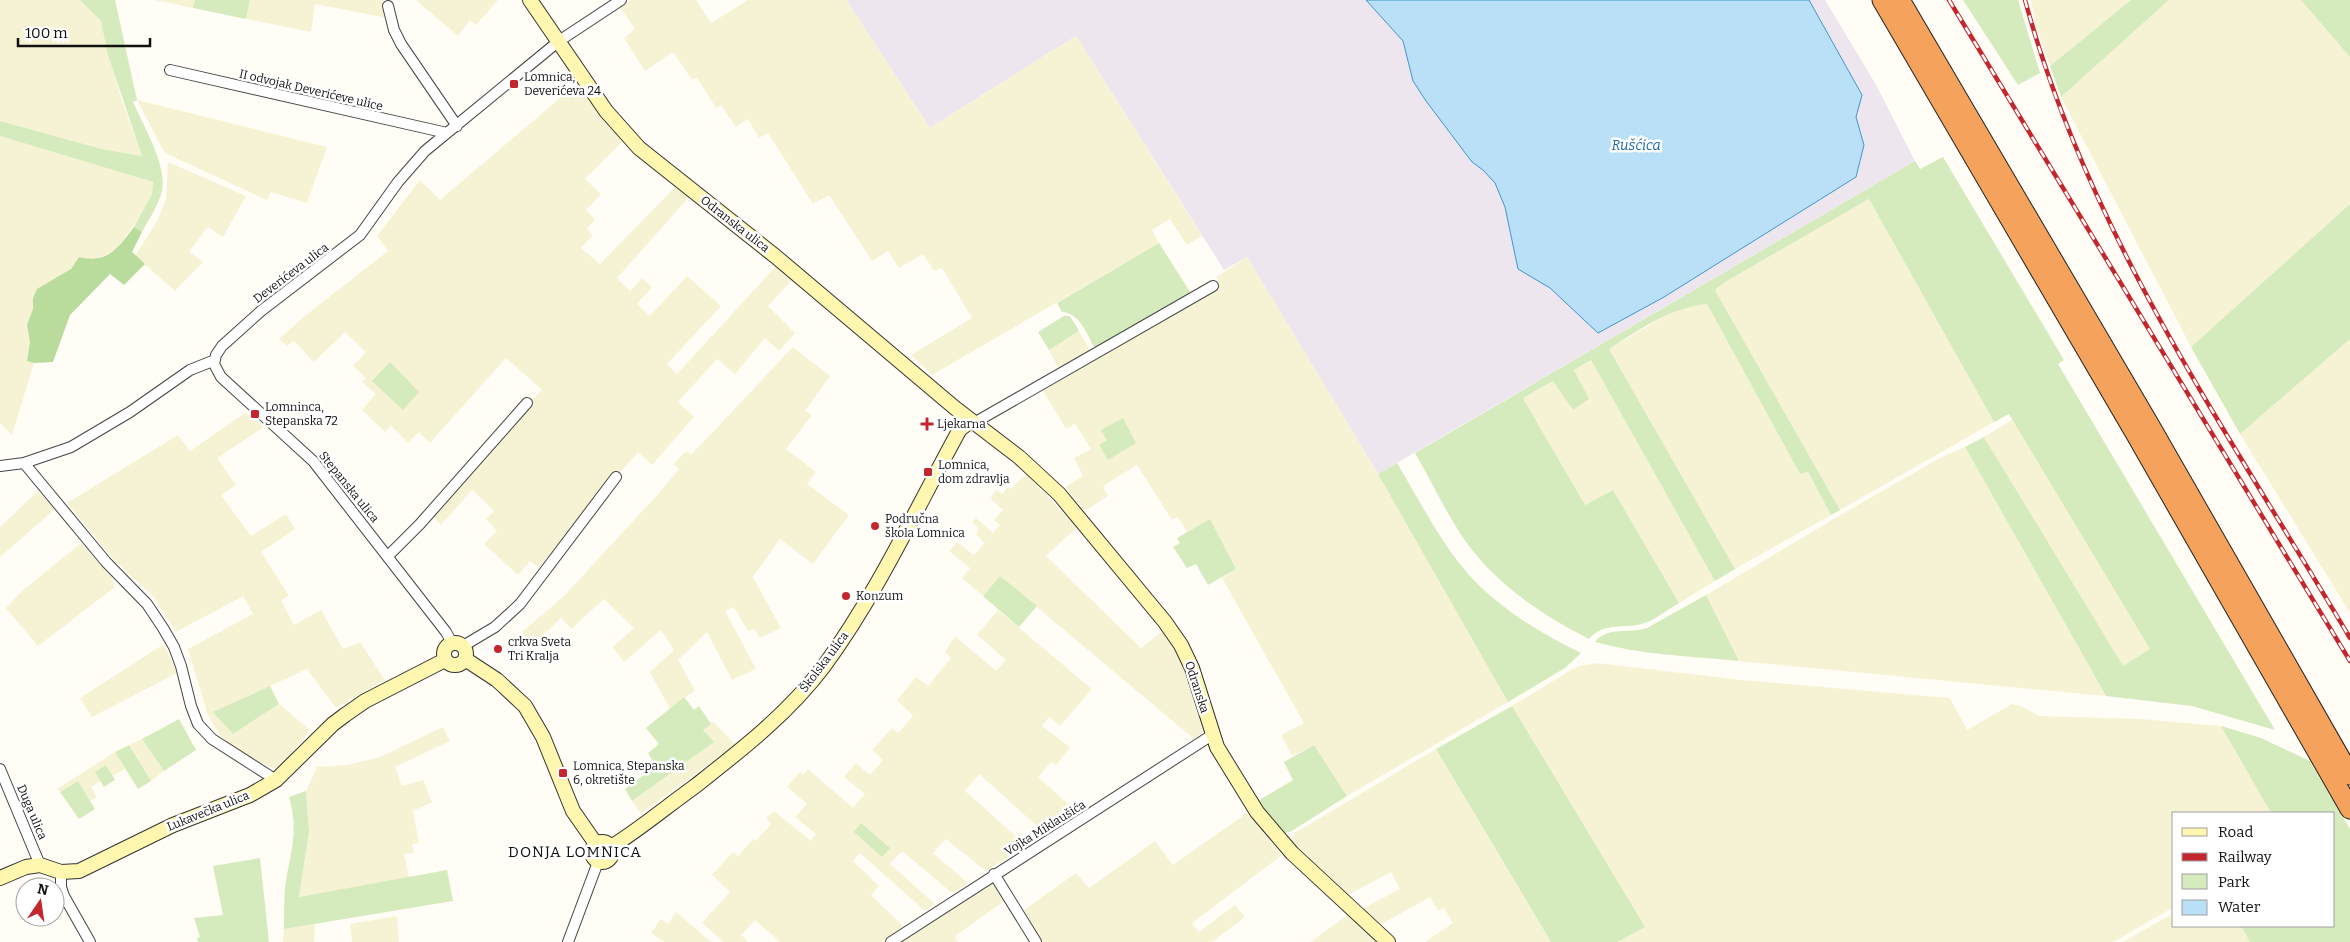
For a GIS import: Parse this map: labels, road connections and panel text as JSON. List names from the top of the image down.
{
  "streets": {
    "street": [
      "II odvojak Deverićeve ulice",
      "Odranska ulica",
      "Deverićeva ulica",
      "Stepanska ulica",
      "Školska ulica",
      "Odranska",
      "Lukavečka ulica",
      "Duga ulica",
      "Vojka Miklaušića"
    ]
  },
  "crossings": [
    ["II odvojak Deverićeve ulice", "Deverićeva ulica"],
    ["Odranska ulica", "Deverićeva ulica"],
    ["Odranska ulica", "Školska ulica"],
    ["Odranska ulica", "Odranska"],
    ["Deverićeva ulica", "Stepanska ulica"],
    ["Školska ulica", "Odranska"],
    ["Odranska", "Vojka Miklaušića"],
    ["Lukavečka ulica", "Duga ulica"]
  ],
  "districts": ["DONJA LOMNICA"],
  "water": ["Rušćica"],
  "places": {
    "transit": [
      "Lomnica, Deverićeva 24",
      "Lomninca, Stepanska 72",
      "Lomnica, dom zdravlja",
      "Lomnica, Stepanska 6, okretište"
    ],
    "health": ["Ljekarna"],
    "other": ["Područna škola Lomnica", "Konzum", "crkva Sveta Tri Kralja"]
  },
  "legend": [
    "Road",
    "Railway",
    "Park",
    "Water"
  ],
  "scale_bar": "100 m",
  "north": "top"
}
